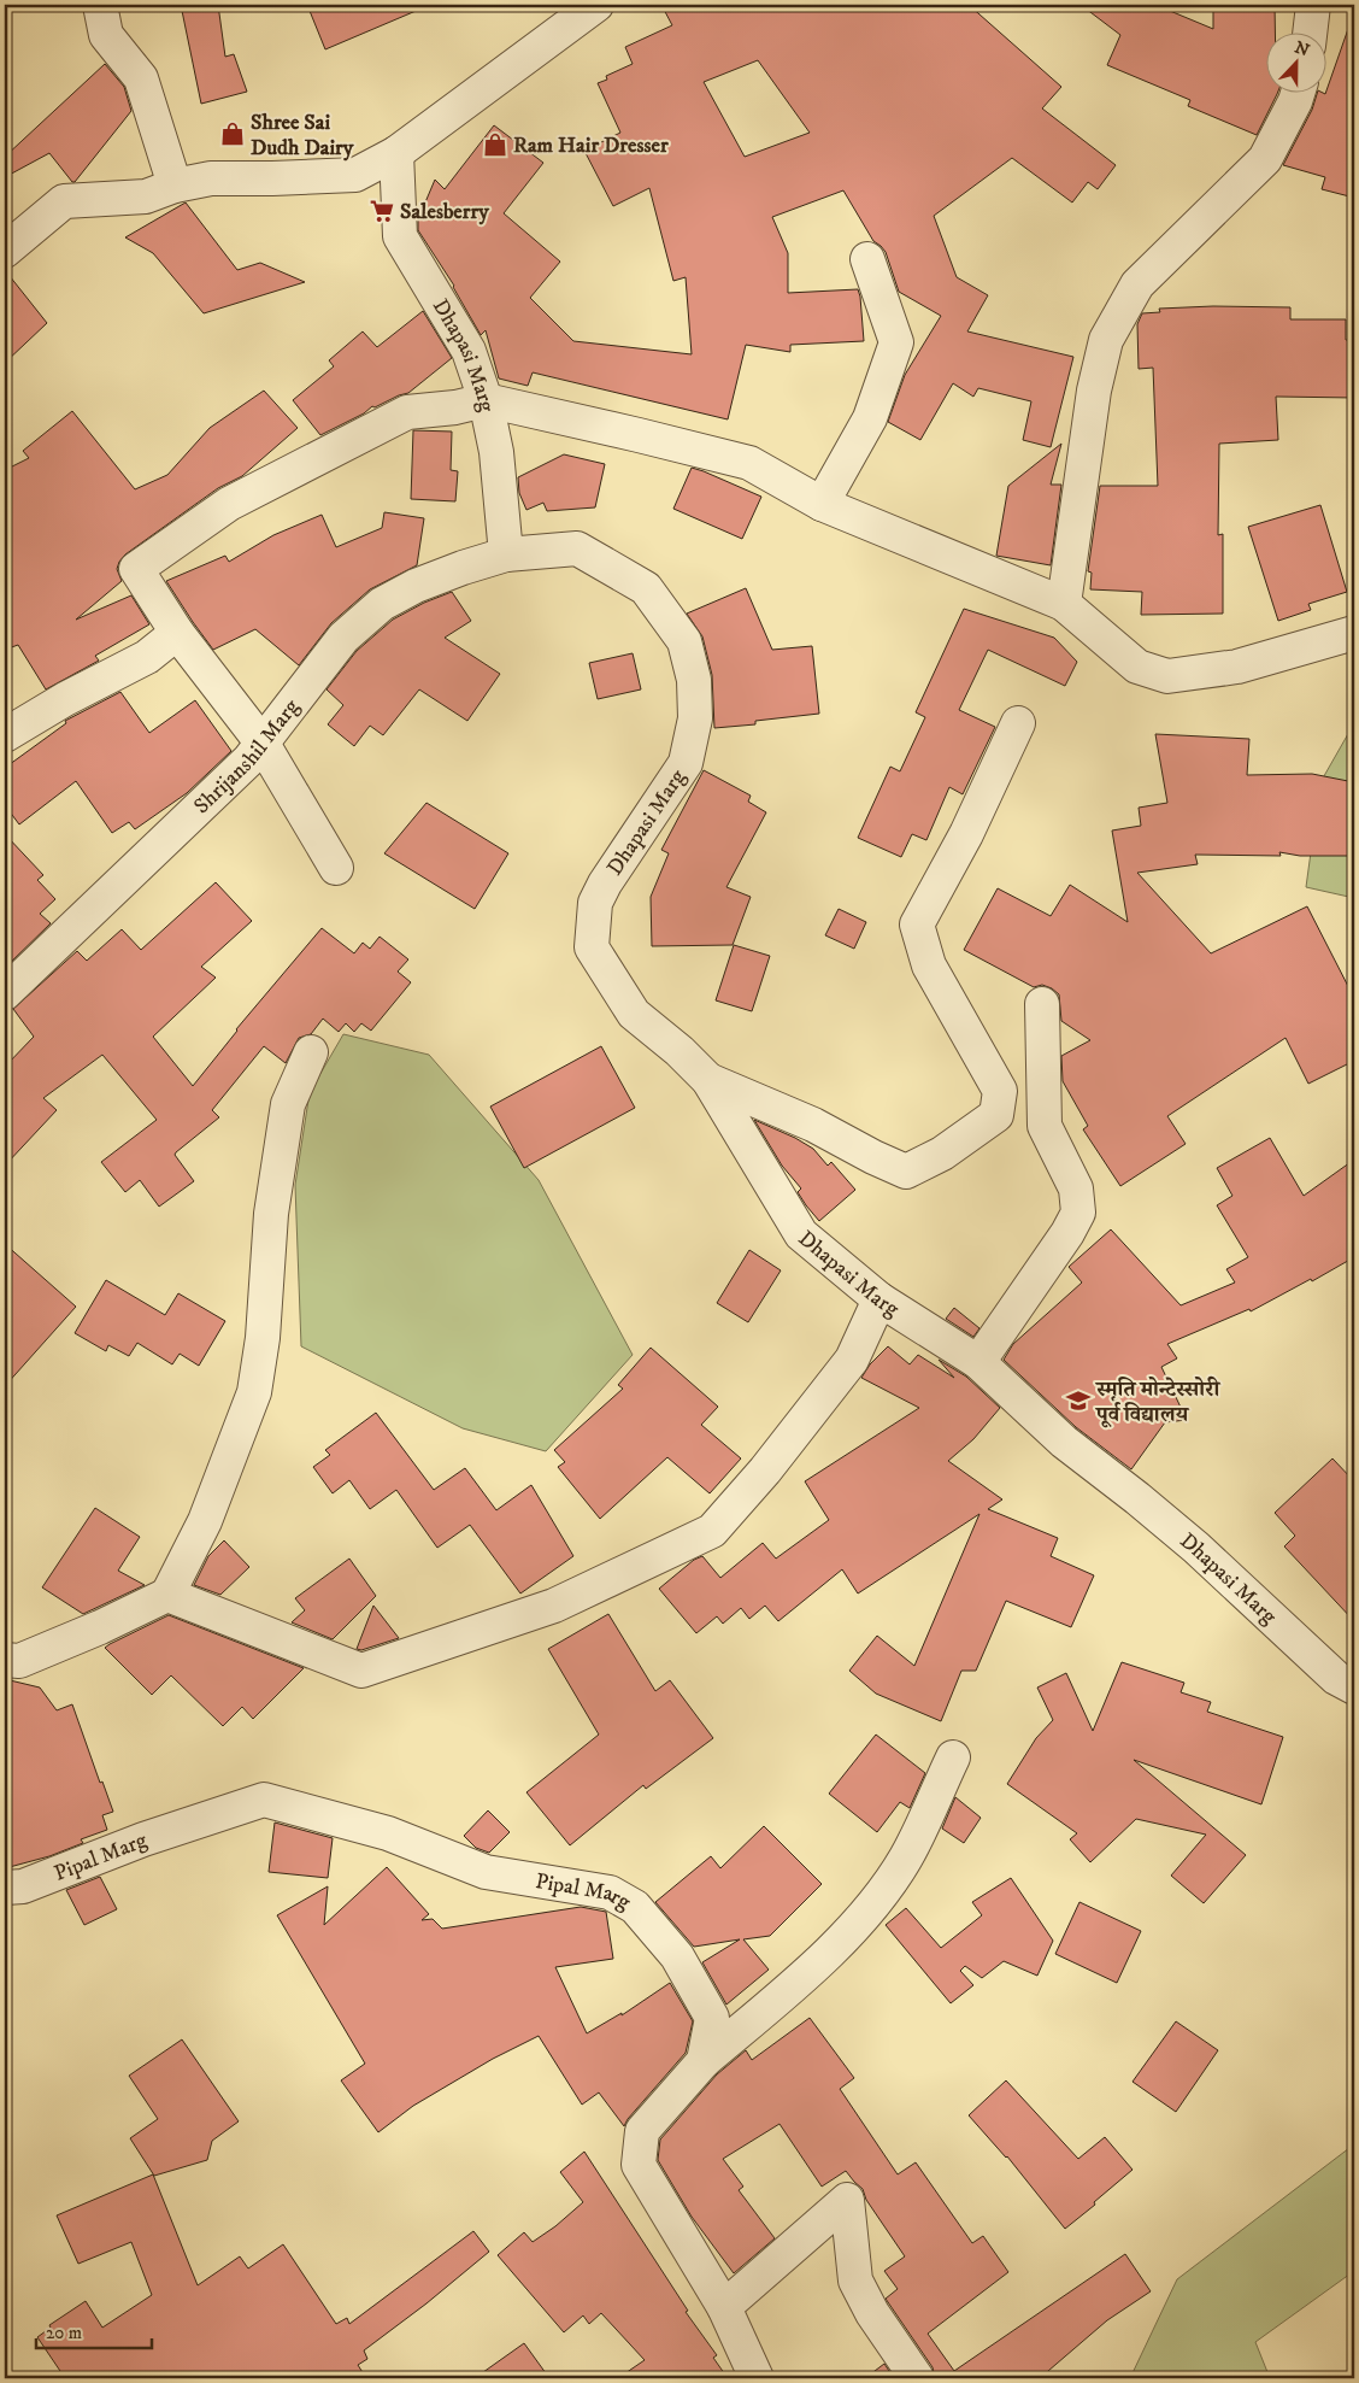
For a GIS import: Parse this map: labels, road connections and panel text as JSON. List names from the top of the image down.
{
  "streets": {
    "street": ["Dhapasi Marg", "Shrijanshil Marg", "Pipal Marg"]
  },
  "crossings": [
    ["Dhapasi Marg", "Shrijanshil Marg"]
  ],
  "places": {
    "shop": ["Shree Sai Dudh Dairy", "Ram Hair Dresser"],
    "supermarket": ["Salesberry"],
    "school or university": ["स्मृति मोन्टेस्सोरी पूर्व विद्यालय"]
  },
  "scale_bar": "20 m",
  "north": "top"
}
